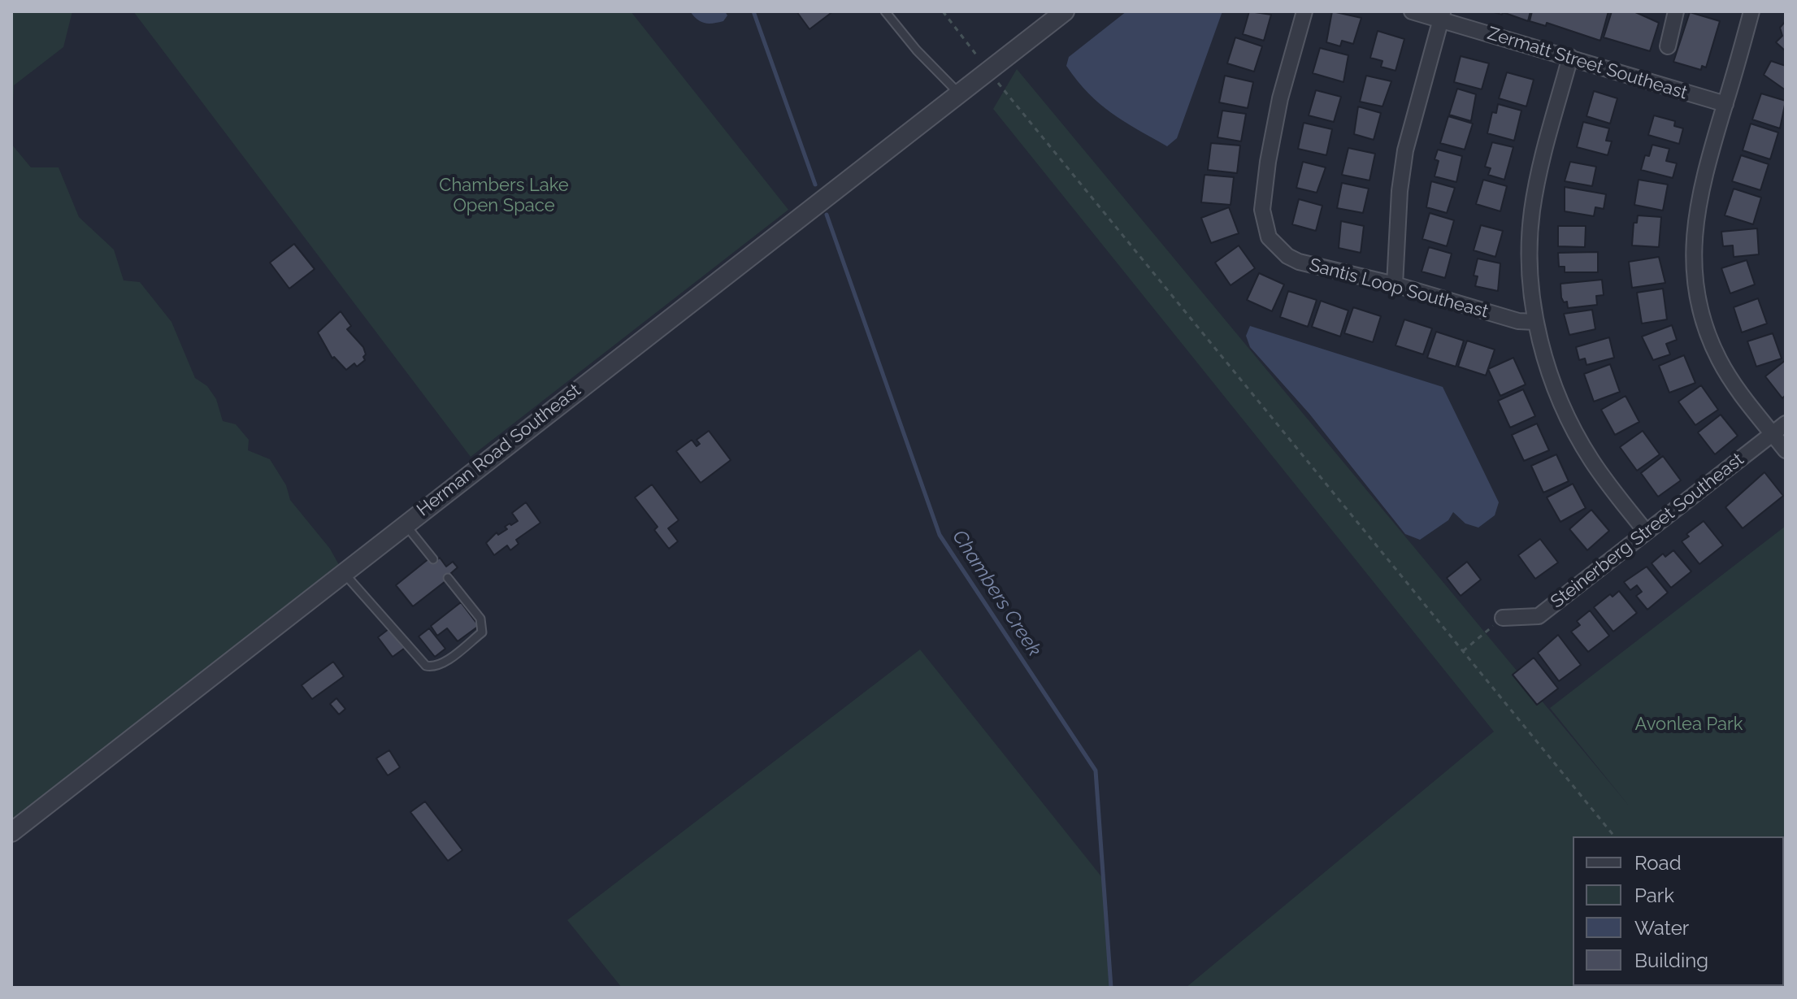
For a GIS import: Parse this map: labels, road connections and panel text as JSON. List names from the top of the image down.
{
  "streets": {
    "street": [
      "Zermatt Street Southeast",
      "Santis Loop Southeast",
      "Herman Road Southeast",
      "Steinerberg Street Southeast"
    ]
  },
  "water": ["Chambers Creek"],
  "parks": ["Chambers Lake Open Space", "Avonlea Park"],
  "legend": [
    "Road",
    "Park",
    "Water",
    "Building"
  ]
}
